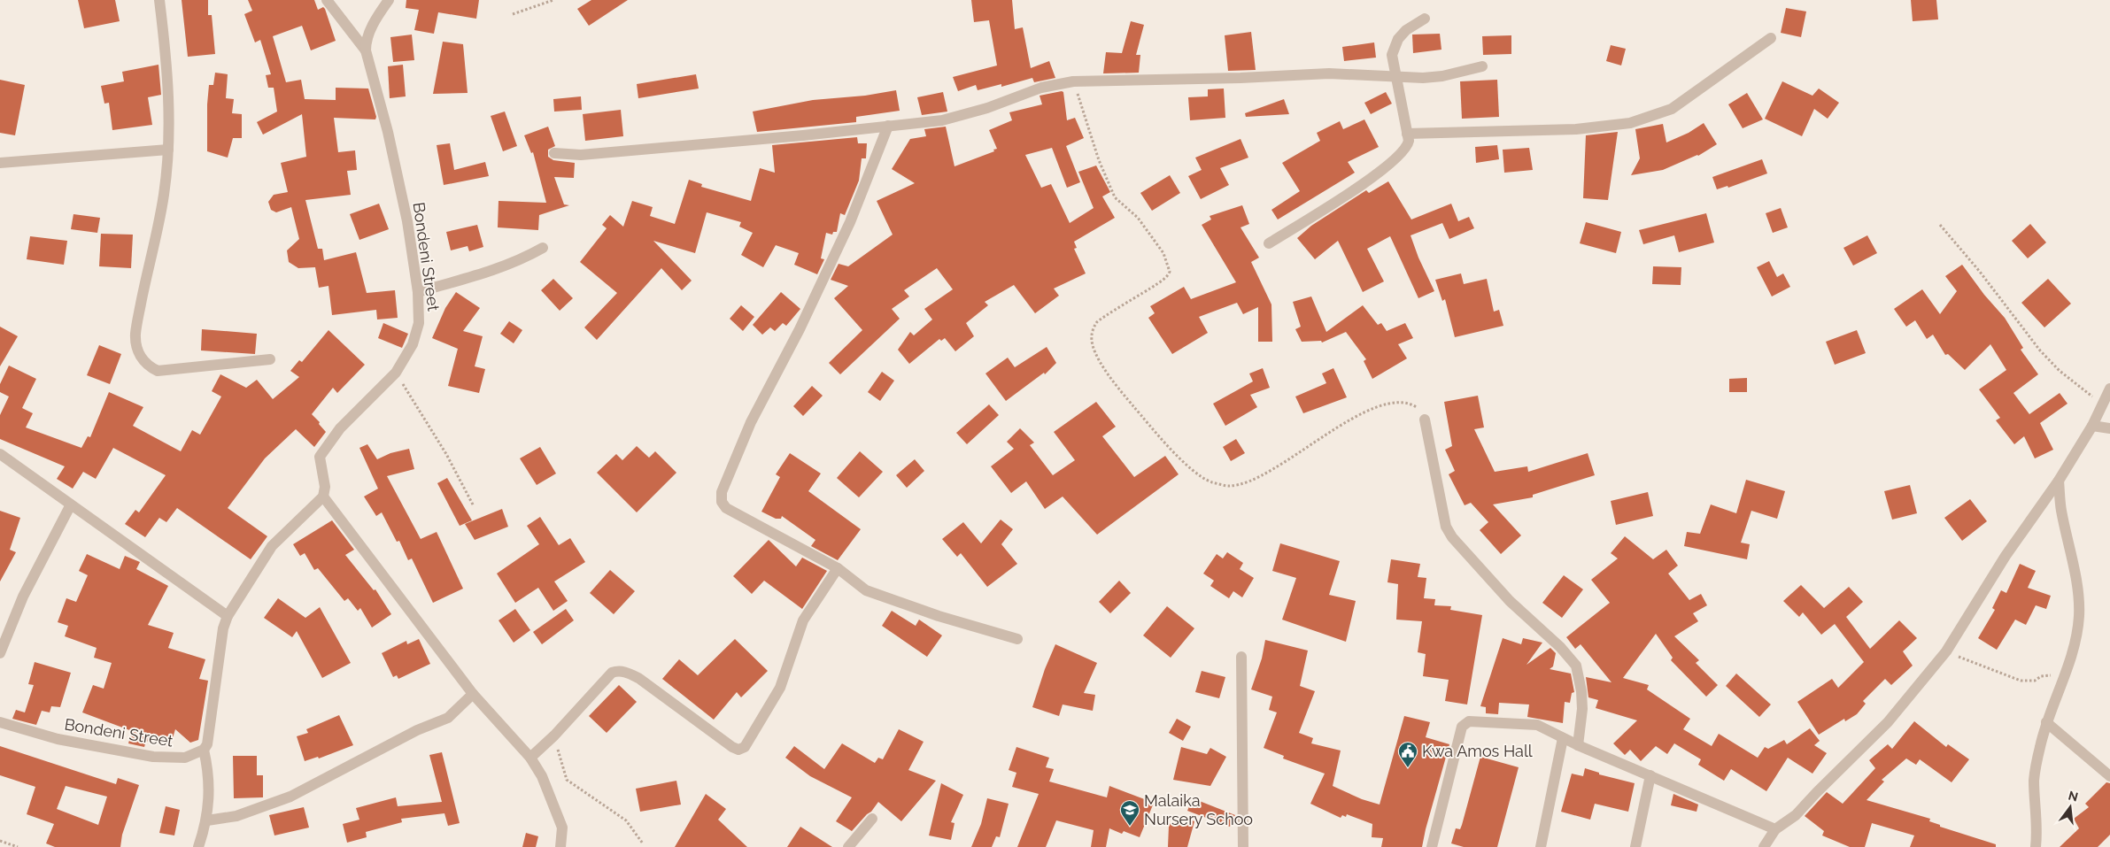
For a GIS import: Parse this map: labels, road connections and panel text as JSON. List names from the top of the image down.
{
  "streets": {
    "street": ["Bondeni Street"]
  },
  "places": {
    "public building": ["Kwa Amos Hall"],
    "school or university": ["Malaika Nursery Schoo"]
  },
  "north": "top"
}
